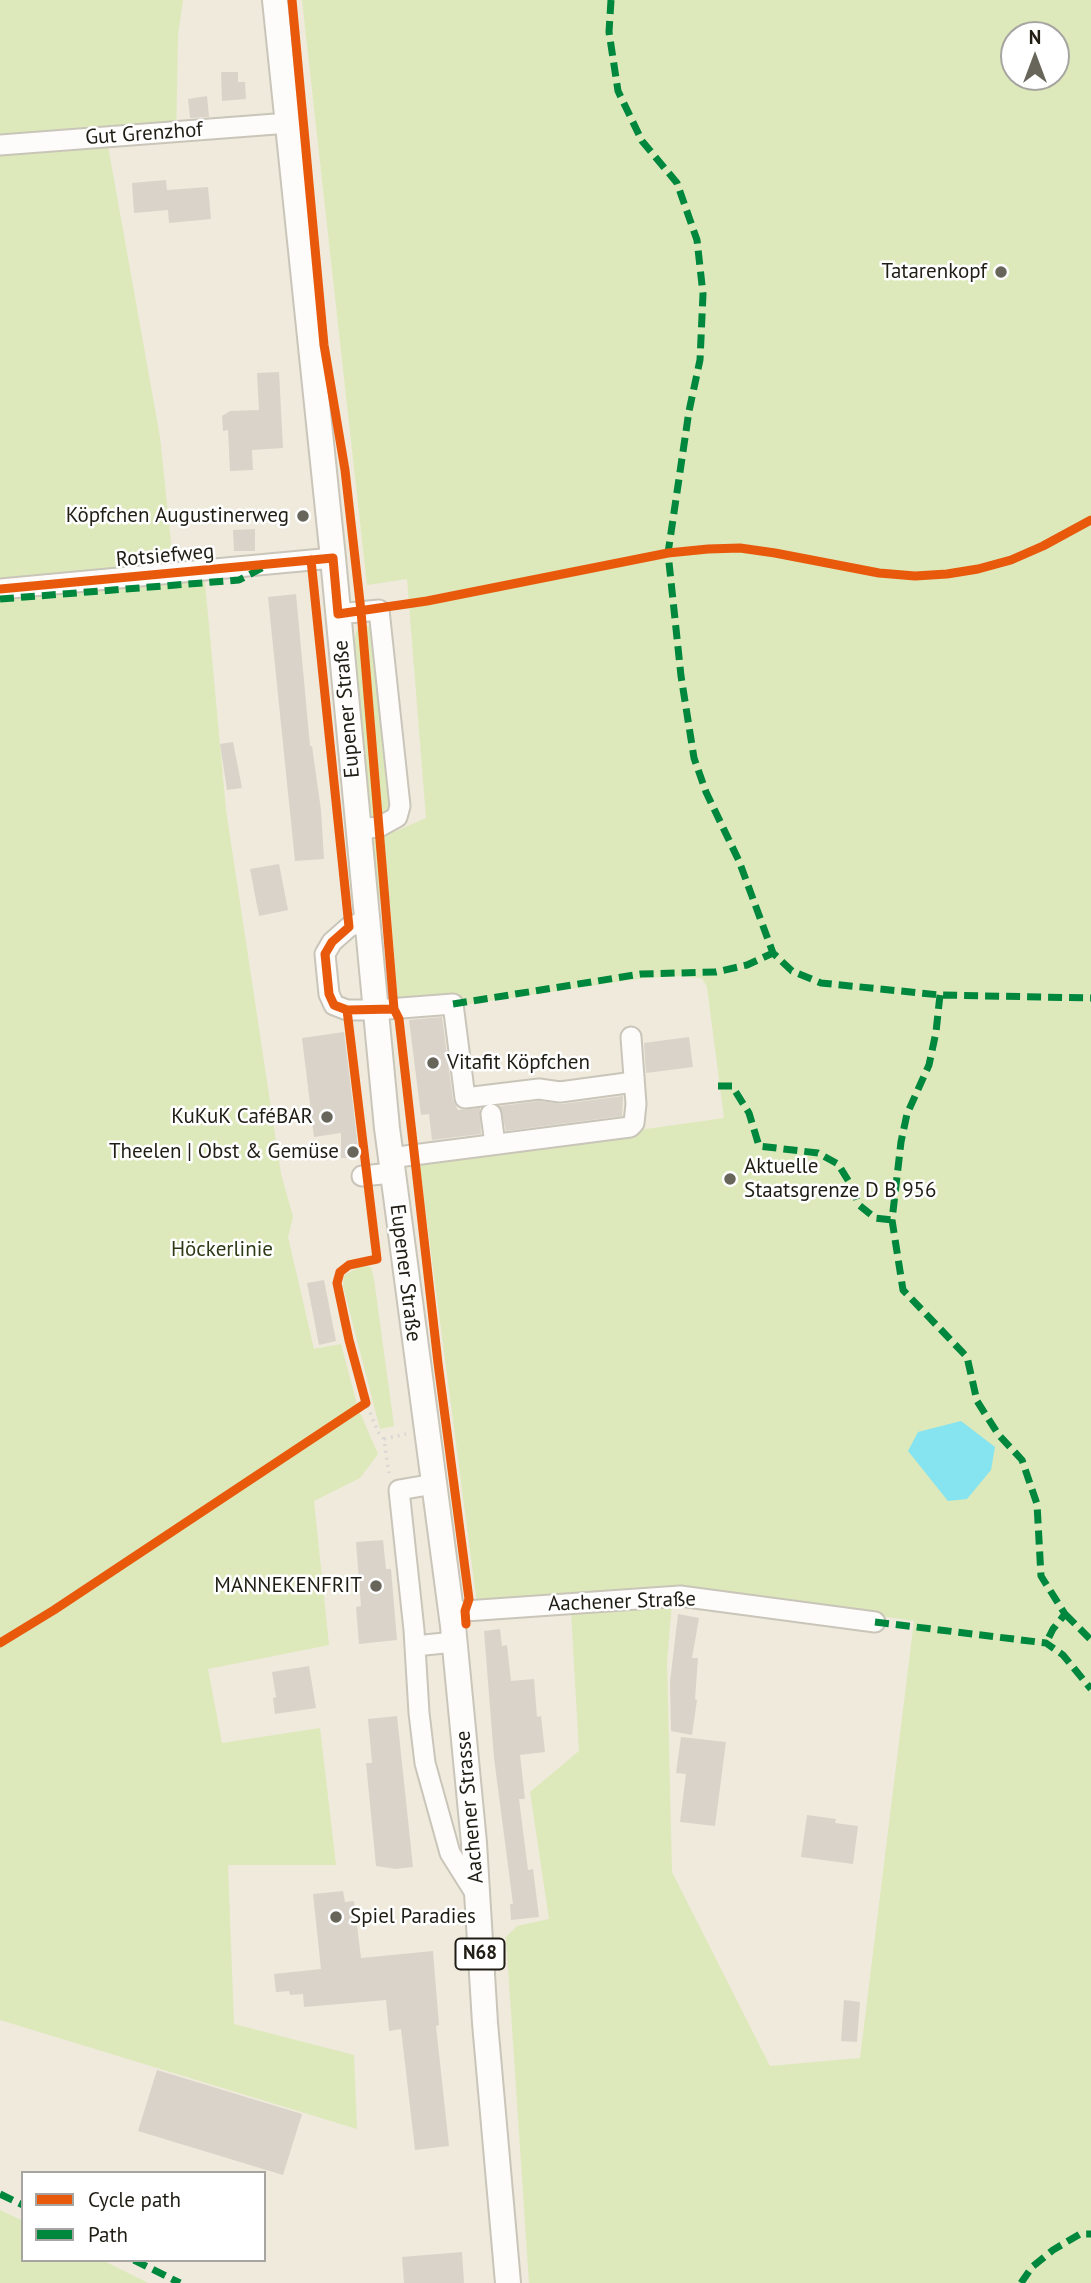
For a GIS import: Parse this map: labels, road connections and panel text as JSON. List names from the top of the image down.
{
  "streets": {
    "main road": ["Eupener Straße", "Aachener Strasse", "N68"],
    "lane": ["Gut Grenzhof", "Rotsiefweg", "Aachener Straße"]
  },
  "crossings": [
    ["Gut Grenzhof", "Eupener Straße"],
    ["Rotsiefweg", "Eupener Straße"],
    ["Eupener Straße", "Aachener Strasse"],
    ["Aachener Straße", "Aachener Strasse"]
  ],
  "parks": ["Höckerlinie"],
  "places": [
    "Tatarenkopf",
    "Köpfchen Augustinerweg",
    "Vitafit Köpfchen",
    "KuKuK CaféBAR",
    "Theelen | Obst & Gemüse",
    "Aktuelle Staatsgrenze D B 956",
    "MANNEKENFRIT",
    "Spiel Paradies"
  ],
  "legend": ["Cycle path", "Path"],
  "north": "top"
}
